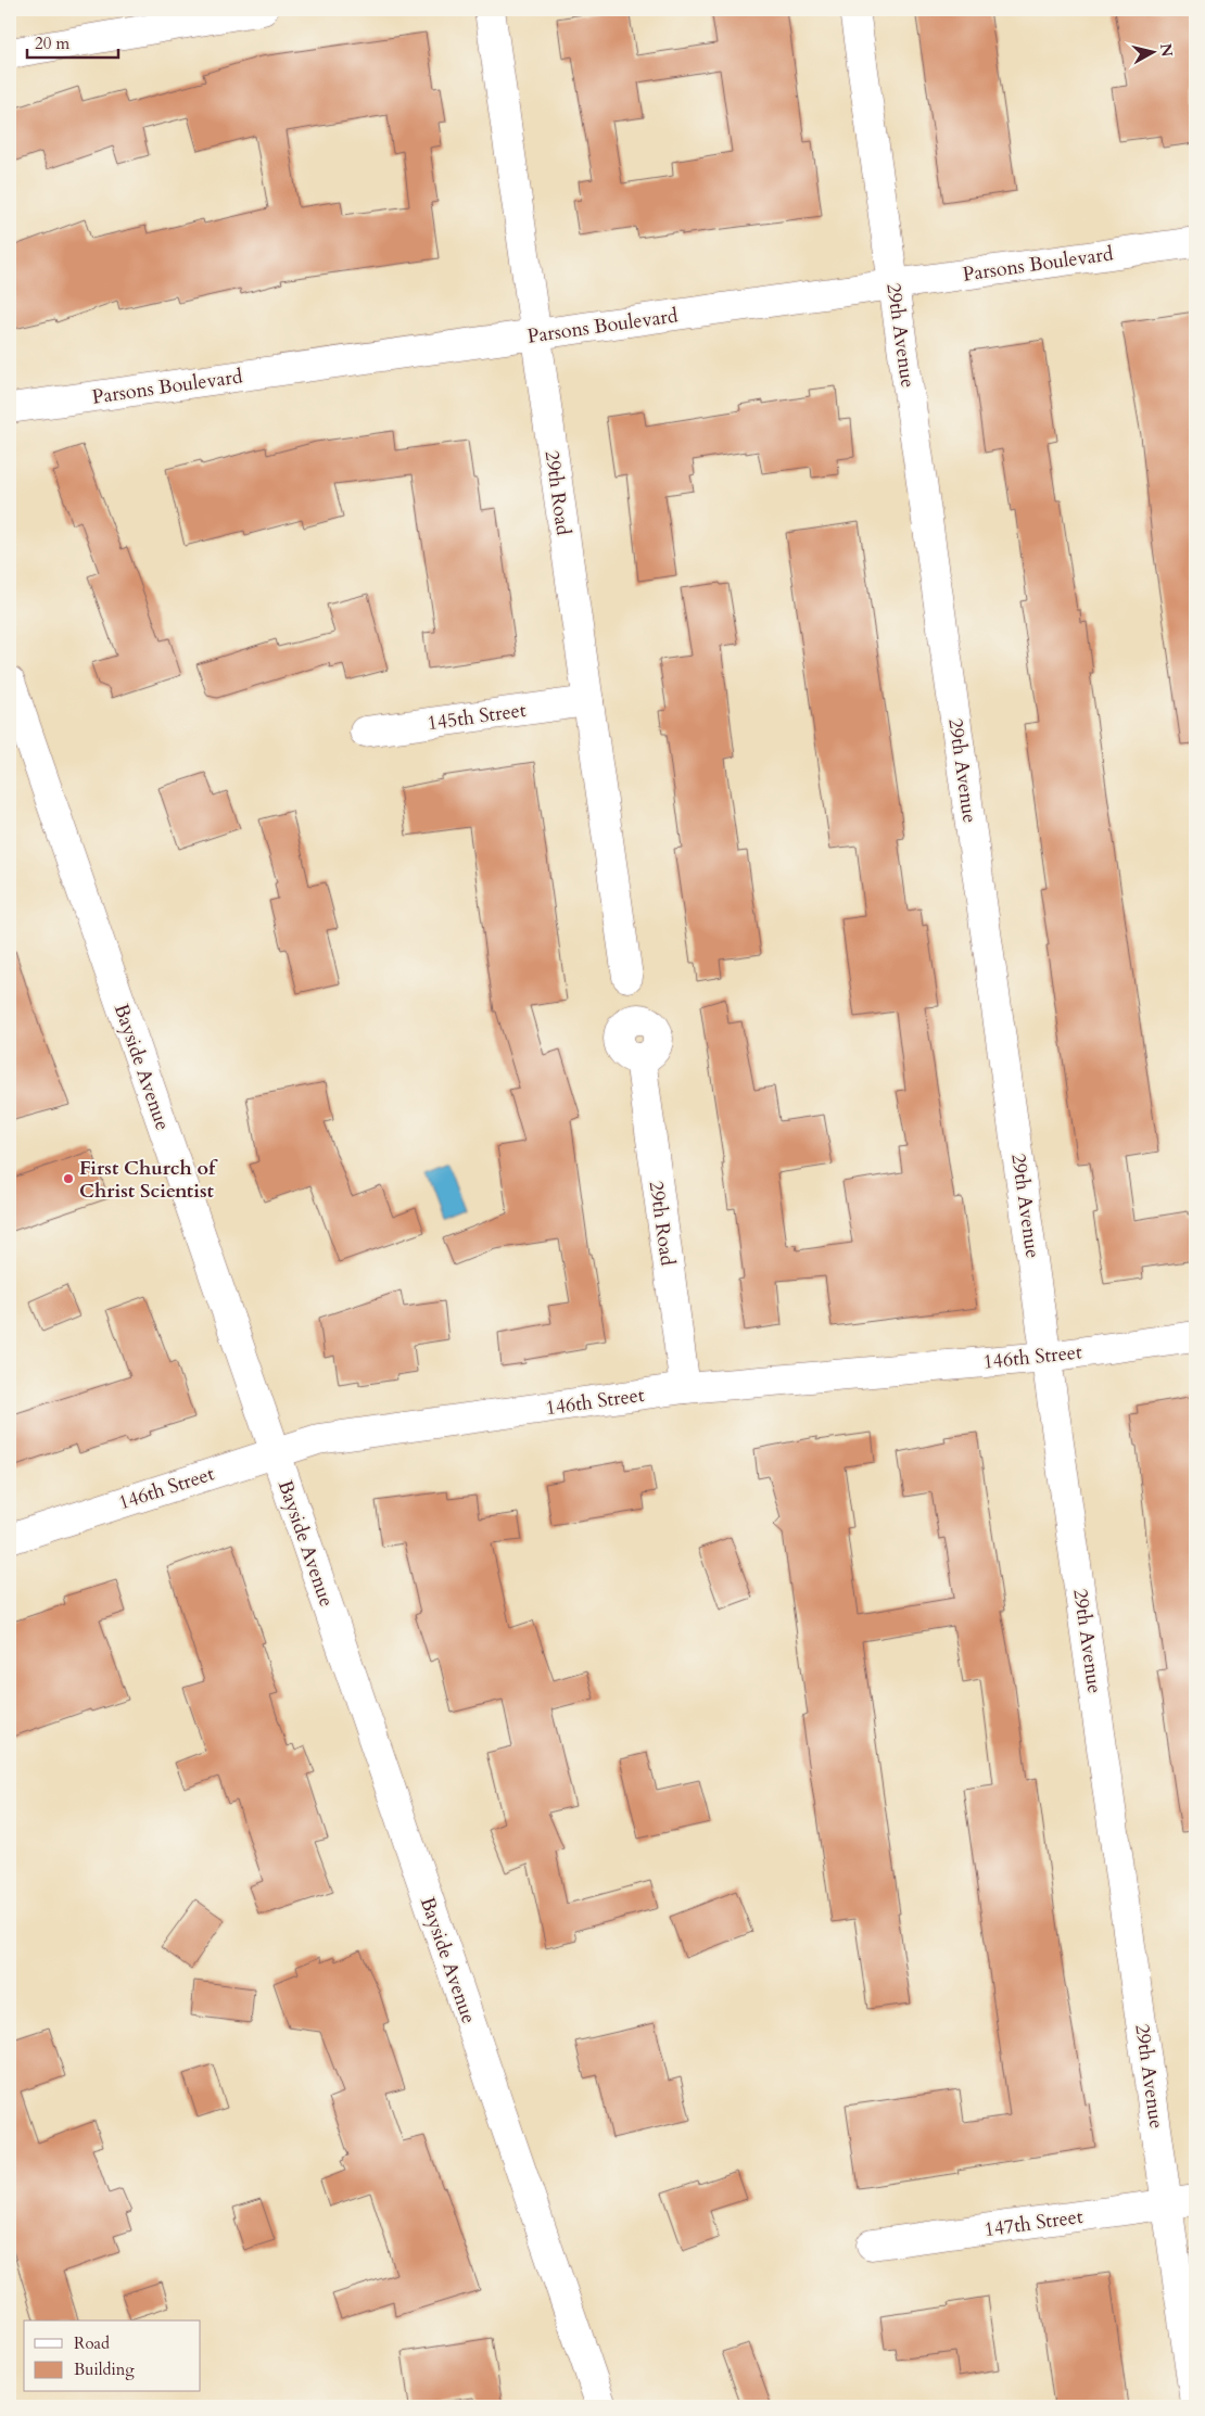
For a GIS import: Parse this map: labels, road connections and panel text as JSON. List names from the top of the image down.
{
  "streets": {
    "street": [
      "Parsons Boulevard",
      "29th Avenue",
      "29th Road",
      "145th Street",
      "Bayside Avenue",
      "146th Street",
      "147th Street"
    ]
  },
  "crossings": [
    ["Parsons Boulevard", "29th Avenue"],
    ["Parsons Boulevard", "29th Road"],
    ["29th Avenue", "146th Street"],
    ["29th Avenue", "147th Street"],
    ["29th Road", "145th Street"],
    ["29th Road", "146th Street"],
    ["Bayside Avenue", "146th Street"]
  ],
  "places": ["First Church of Christ Scientist"],
  "legend": ["Road", "Building"],
  "scale_bar": "20 m",
  "north": "right"
}
